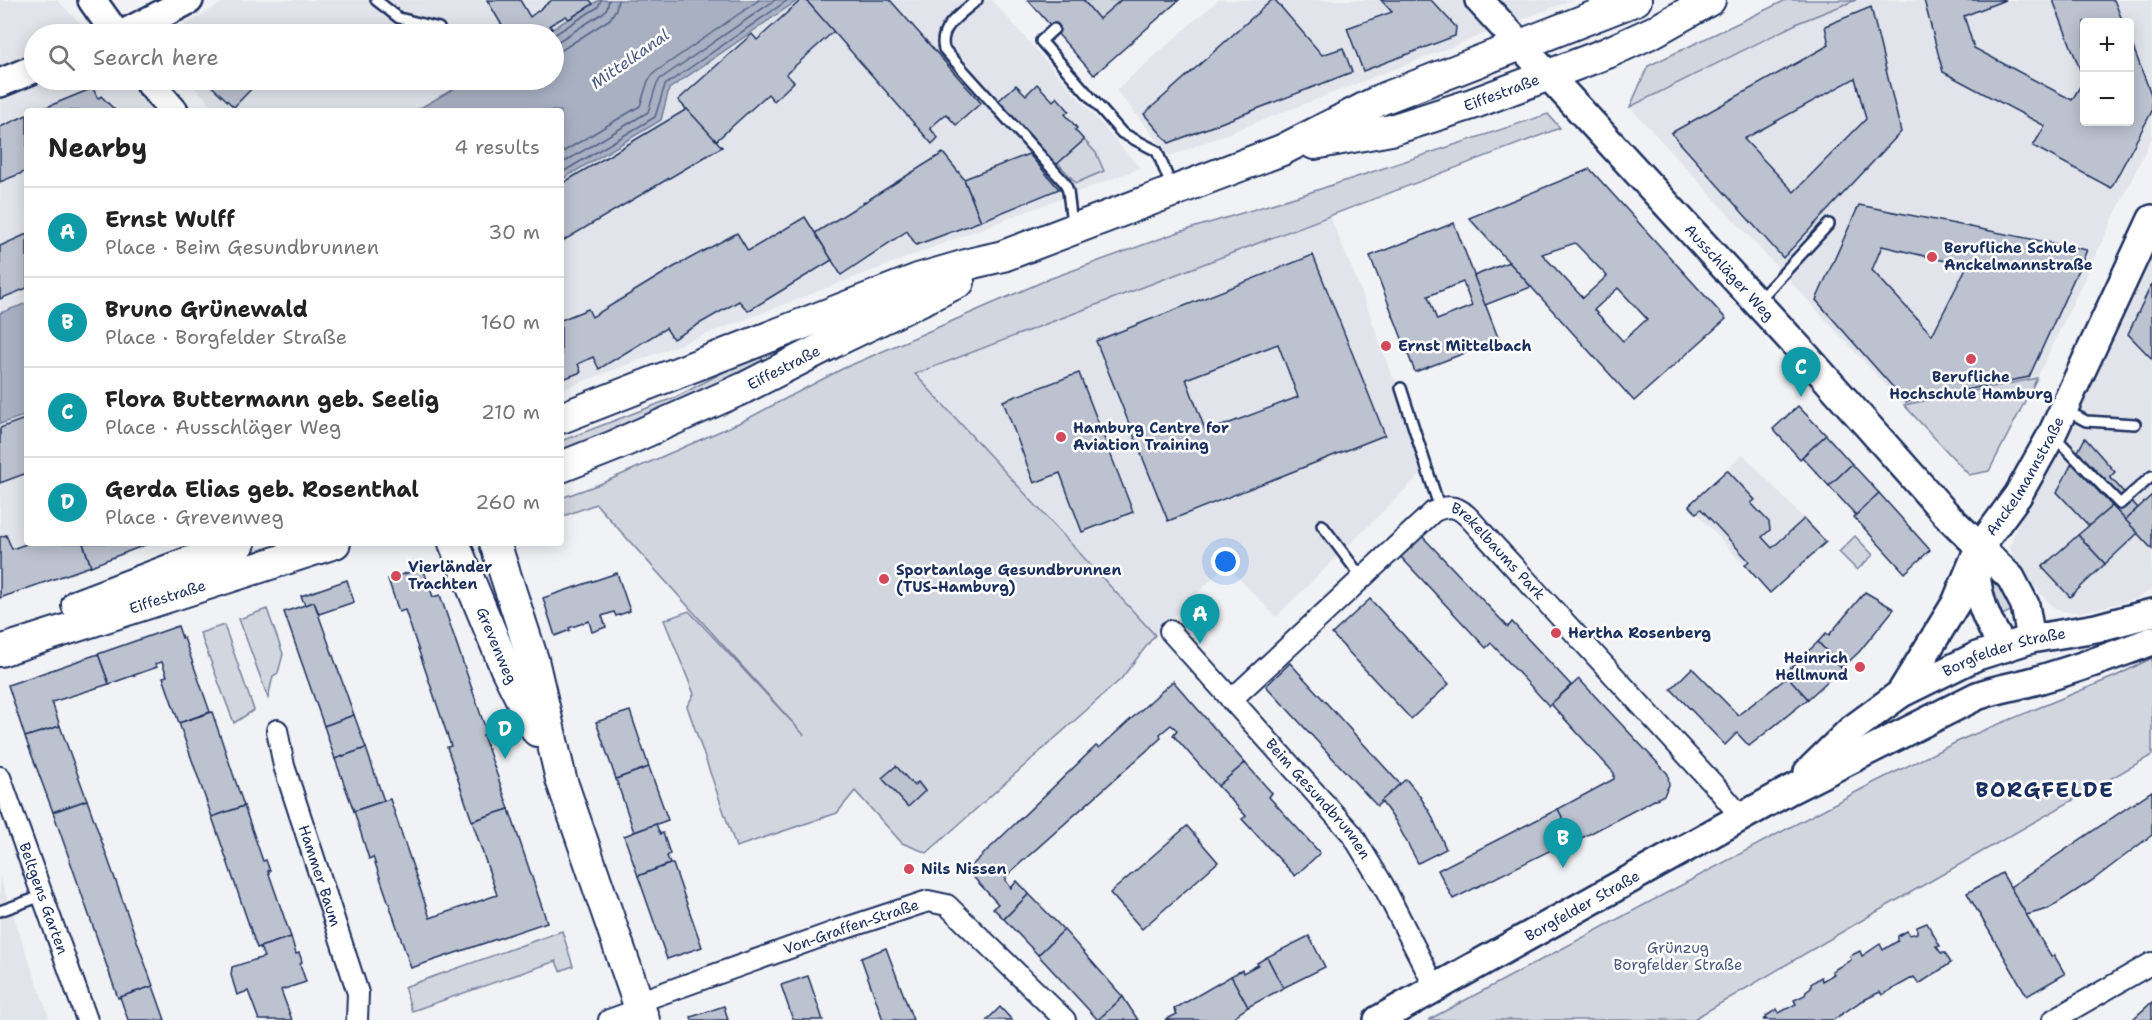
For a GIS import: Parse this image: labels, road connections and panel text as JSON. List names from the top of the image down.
{
  "streets": {
    "main road": [
      "Eiffestraße",
      "Ausschläger Weg",
      "Anckelmannstraße",
      "Grevenweg",
      "Borgfelder Straße"
    ],
    "street": [
      "Brekelbaums Park",
      "Beim Gesundbrunnen",
      "Hammer Baum",
      "Beltgens Garten",
      "Von-Graffen-Straße"
    ]
  },
  "crossings": [
    ["Eiffestraße", "Ausschläger Weg"],
    ["Ausschläger Weg", "Anckelmannstraße"],
    ["Ausschläger Weg", "Borgfelder Straße"],
    ["Anckelmannstraße", "Borgfelder Straße"],
    ["Brekelbaums Park", "Borgfelder Straße"],
    ["Brekelbaums Park", "Beim Gesundbrunnen"],
    ["Grevenweg", "Von-Graffen-Straße"],
    ["Borgfelder Straße", "Beim Gesundbrunnen"]
  ],
  "districts": ["BORGFELDE"],
  "water": ["Mittelkanal"],
  "parks": ["Grünzug Borgfelder Straße"],
  "places": [
    "Berufliche Schule Anckelmannstraße",
    "Ernst Mittelbach",
    "Berufliche Hochschule Hamburg",
    "Hamburg Centre for Aviation Training",
    "Vierländer Trachten",
    "Sportanlage Gesundbrunnen (TUS-Hamburg)",
    "Hertha Rosenberg",
    "Heinrich Hellmund",
    "Nils Nissen"
  ],
  "page": {
    "map_buttons": ["+", "−"],
    "search": "Search here",
    "heading": ["Nearby", "4 results"],
    "list": [
      {
        "mark": "A",
        "name": "Ernst Wulff",
        "note": "Place · Beim Gesundbrunnen",
        "value": "30 m"
      },
      {
        "mark": "B",
        "name": "Bruno Grünewald",
        "note": "Place · Borgfelder Straße",
        "value": "160 m"
      },
      {
        "mark": "C",
        "name": "Flora Buttermann geb. Seelig",
        "note": "Place · Ausschläger Weg",
        "value": "210 m"
      },
      {
        "mark": "D",
        "name": "Gerda Elias geb. Rosenthal",
        "note": "Place · Grevenweg",
        "value": "260 m"
      }
    ],
    "pins": [
      "C",
      "A",
      "D",
      "B"
    ]
  }
}
